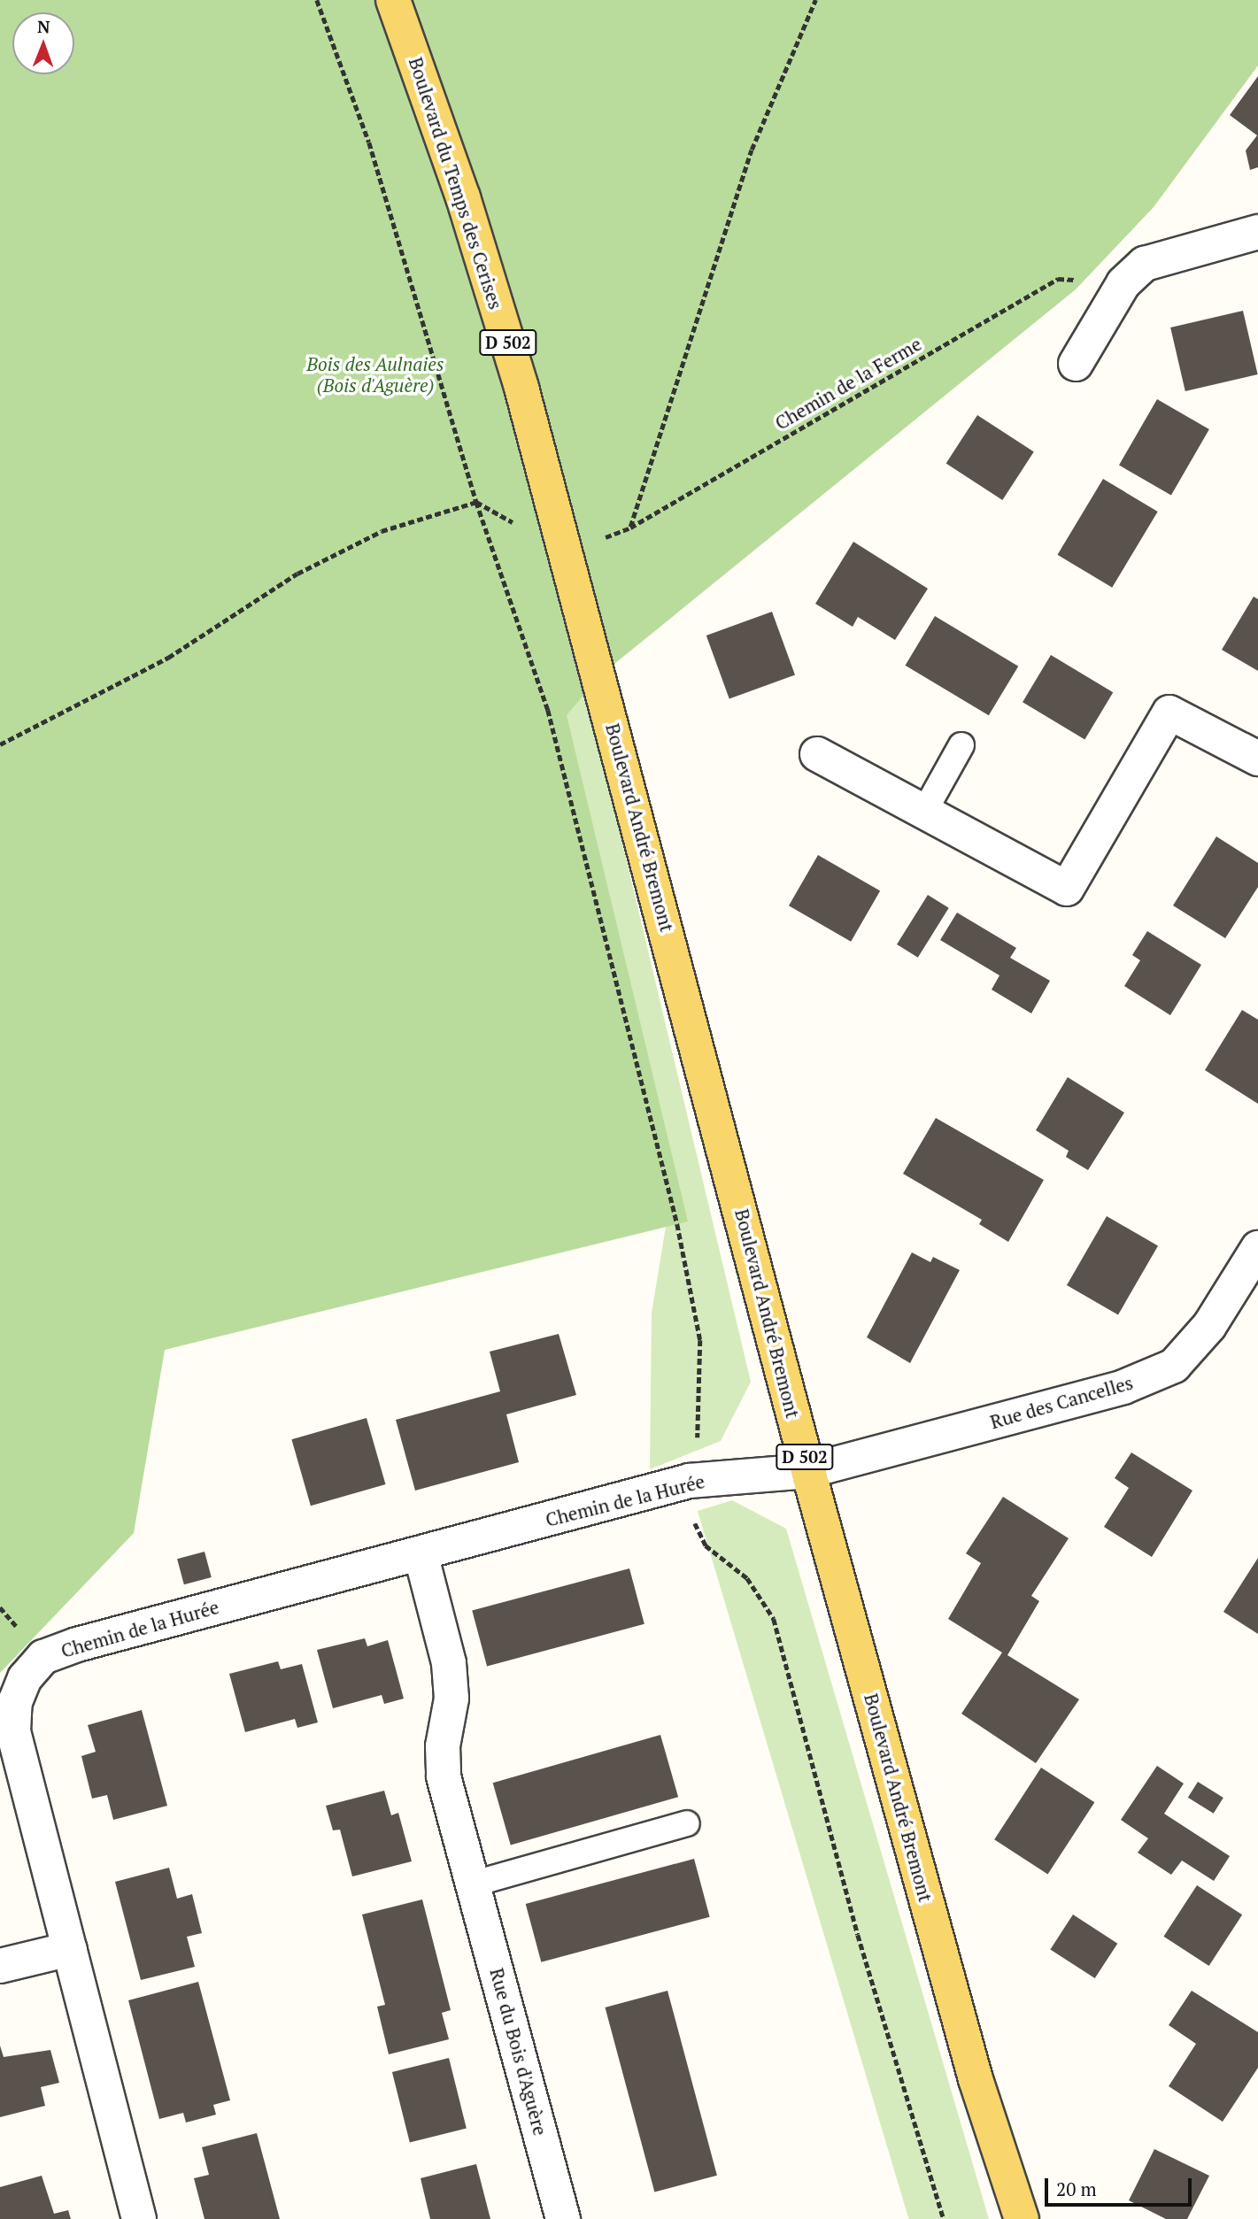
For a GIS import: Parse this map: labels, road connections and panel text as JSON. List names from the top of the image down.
{
  "streets": {
    "main road": ["Boulevard du Temps des Cerises", "D 502", "Boulevard André Bremont"],
    "street": ["Rue des Cancelles", "Chemin de la Hurée", "Rue du Bois d'Aguère"],
    "path": ["Chemin de la Ferme"]
  },
  "crossings": [
    ["Boulevard du Temps des Cerises", "Boulevard André Bremont"],
    ["Boulevard André Bremont", "Rue des Cancelles"],
    ["Boulevard André Bremont", "Chemin de la Hurée"],
    ["Rue des Cancelles", "Chemin de la Hurée"],
    ["Chemin de la Hurée", "Rue du Bois d'Aguère"]
  ],
  "parks": ["Bois des Aulnaies (Bois d'Aguère)"],
  "scale_bar": "20 m",
  "north": "top"
}
